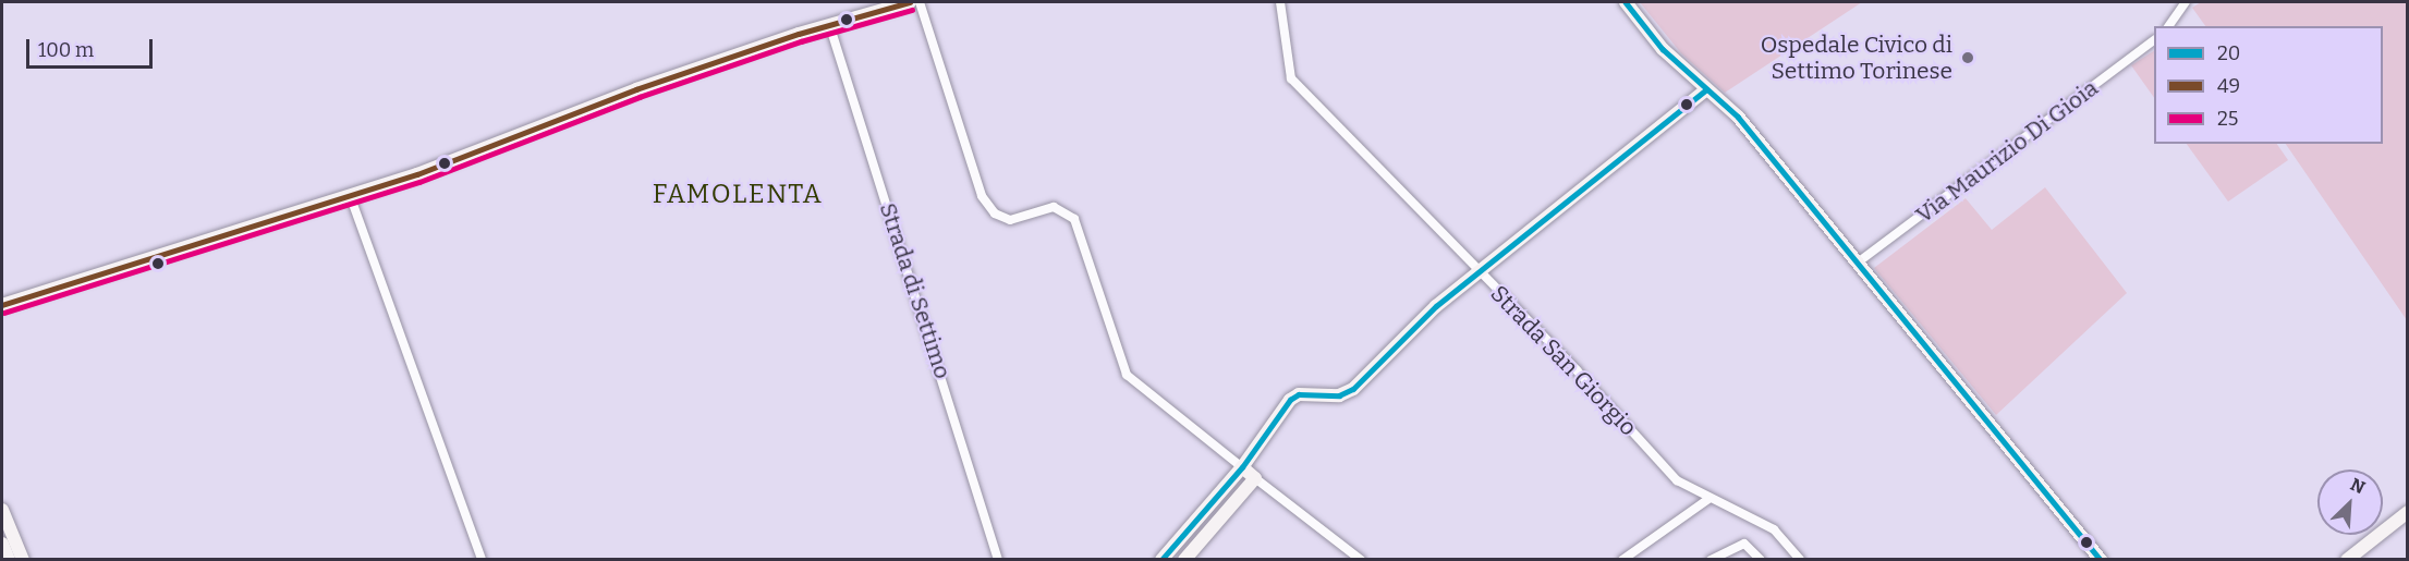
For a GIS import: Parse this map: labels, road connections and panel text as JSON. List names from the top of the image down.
{
  "streets": {
    "street": ["Via Maurizio Di Gioia", "Strada di Settimo", "Strada San Giorgio"]
  },
  "districts": ["FAMOLENTA"],
  "places": ["Ospedale Civico di Settimo Torinese"],
  "lines": ["transit line 20", "transit line 49", "transit line 25"],
  "legend": ["20", "49", "25"],
  "scale_bar": "100 m",
  "north": "top right"
}
